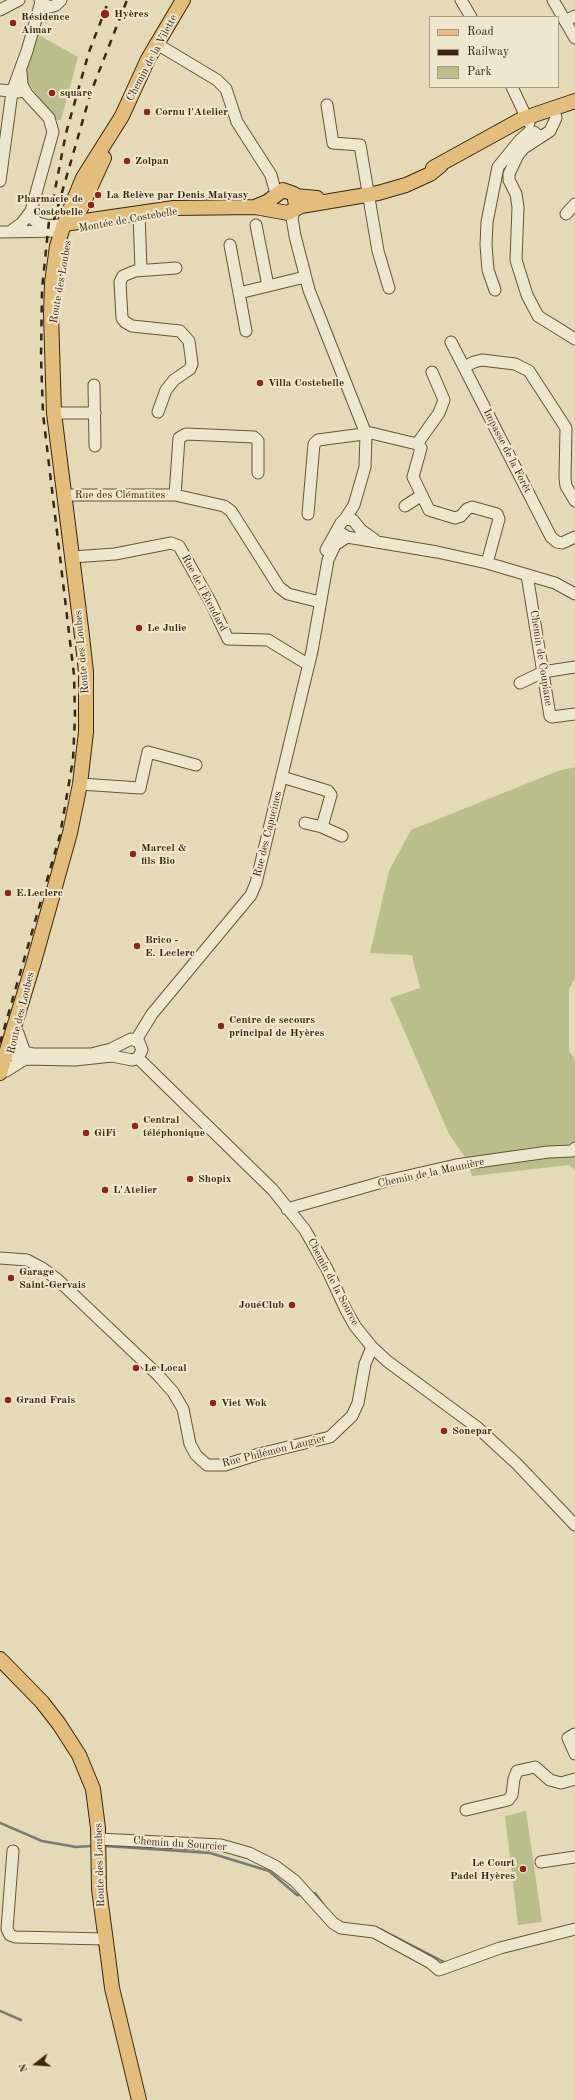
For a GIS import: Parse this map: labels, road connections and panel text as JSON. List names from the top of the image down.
{
  "streets": {
    "main road": ["Chemin de la Vilette", "Montée de Costebelle", "Route des Loubes"],
    "street": [
      "Impasse de la Forêt",
      "Rue des Clématites",
      "Rue de l'Etendard",
      "Chemin de Coupiane",
      "Rue des Capucines",
      "Chemin de la Maunière",
      "Chemin de la Source",
      "Rue Philémon Laugier",
      "Chemin du Sourcier"
    ]
  },
  "crossings": [
    ["Chemin de la Vilette", "Montée de Costebelle"],
    ["Chemin de la Vilette", "Route des Loubes"],
    ["Montée de Costebelle", "Route des Loubes"],
    ["Route des Loubes", "Rue des Clématites"],
    ["Route des Loubes", "Rue de l'Etendard"],
    ["Route des Loubes", "Chemin du Sourcier"],
    ["Rue des Clématites", "Rue des Capucines"],
    ["Rue de l'Etendard", "Rue des Capucines"],
    ["Rue des Capucines", "Chemin de la Source"],
    ["Chemin de la Maunière", "Chemin de la Source"],
    ["Chemin de la Source", "Rue Philémon Laugier"]
  ],
  "places": [
    "Hyères",
    "Résidence Aimar",
    "square",
    "Cornu l'Atelier",
    "Zolpan",
    "La Relève par Denis Matyasy",
    "Pharmacie de Costebelle",
    "Villa Costebelle",
    "Le Julie",
    "Marcel & fils Bio",
    "E.Leclerc",
    "Brico - E. Leclerc",
    "Centre de secours principal de Hyères",
    "Central téléphonique",
    "GiFi",
    "Shopix",
    "L'Atelier",
    "Garage Saint-Gervais",
    "JouéClub",
    "Le Local",
    "Grand Frais",
    "Viet Wok",
    "Sonepar",
    "Le Court Padel Hyères"
  ],
  "legend": ["Road", "Railway", "Park"],
  "north": "left"
}
